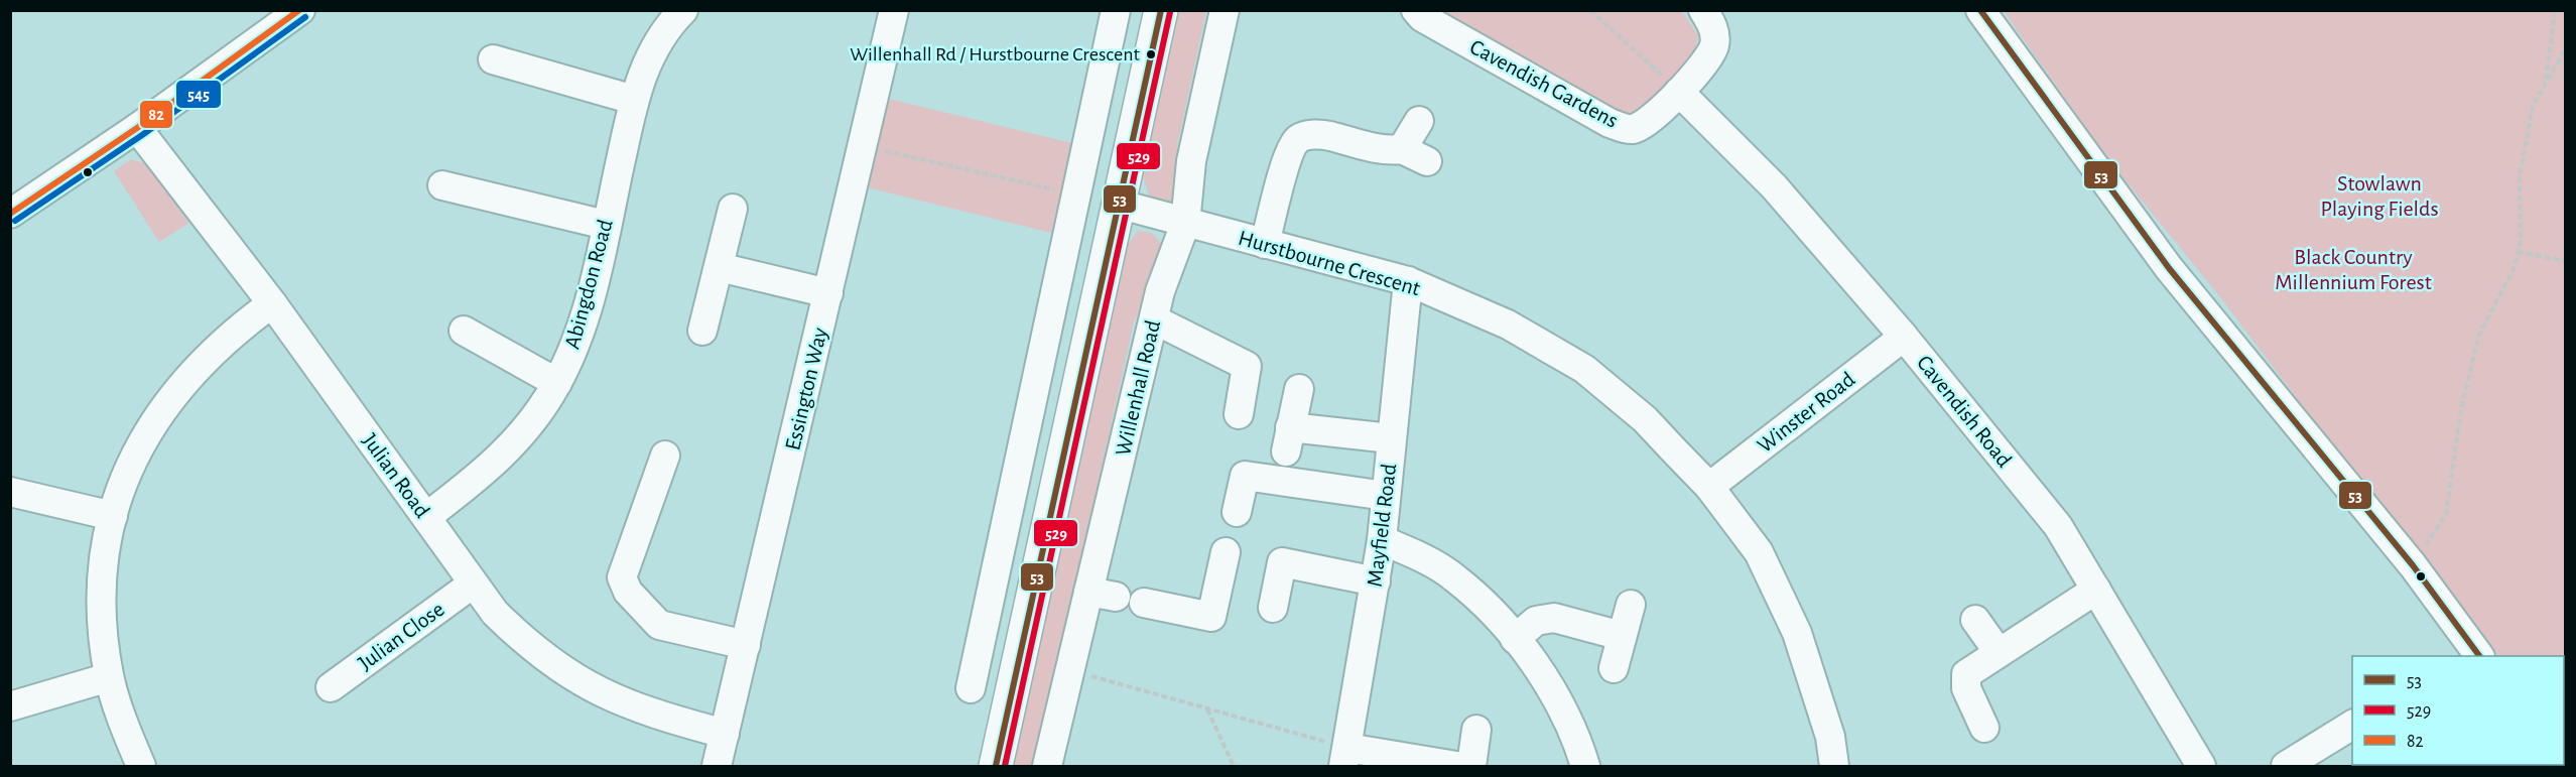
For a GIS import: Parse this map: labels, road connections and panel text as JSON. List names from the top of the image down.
{
  "streets": {
    "street": [
      "Cavendish Gardens",
      "Hurstbourne Crescent",
      "Abingdon Road",
      "Willenhall Road",
      "Essington Way",
      "Cavendish Road",
      "Winster Road",
      "Julian Road",
      "Mayfield Road",
      "Julian Close"
    ]
  },
  "crossings": [
    ["Cavendish Gardens", "Cavendish Road"],
    ["Hurstbourne Crescent", "Willenhall Road"],
    ["Hurstbourne Crescent", "Winster Road"],
    ["Hurstbourne Crescent", "Mayfield Road"],
    ["Abingdon Road", "Julian Road"],
    ["Essington Way", "Julian Road"],
    ["Cavendish Road", "Winster Road"],
    ["Julian Road", "Julian Close"]
  ],
  "parks": ["Stowlawn Playing Fields", "Black Country Millennium Forest"],
  "places": ["Willenhall Rd / Hurstbourne Crescent"],
  "lines": [
    "transit line 53",
    "transit line 82",
    "transit line 529",
    "transit line 545"
  ],
  "legend": ["53", "529", "82"]
}
